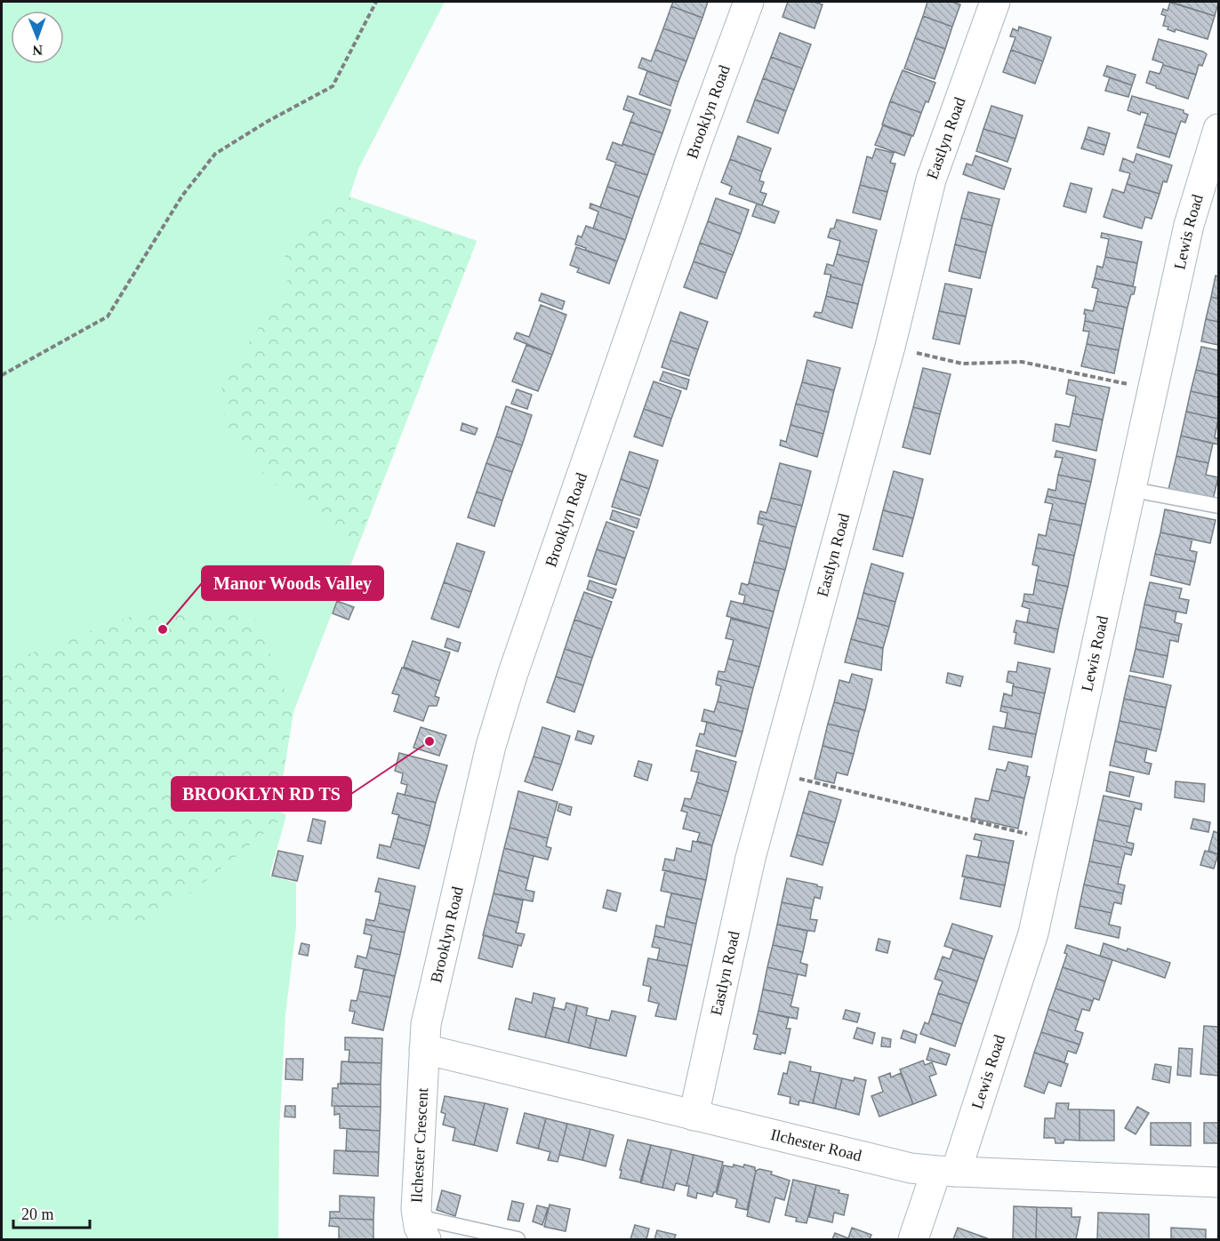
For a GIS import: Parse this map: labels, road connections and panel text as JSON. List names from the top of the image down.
{
  "streets": {
    "street": [
      "Brooklyn Road",
      "Eastlyn Road",
      "Lewis Road",
      "Ilchester Crescent",
      "Ilchester Road"
    ]
  },
  "crossings": [
    ["Brooklyn Road", "Ilchester Crescent"],
    ["Brooklyn Road", "Ilchester Road"],
    ["Eastlyn Road", "Ilchester Road"],
    ["Lewis Road", "Ilchester Road"],
    ["Ilchester Crescent", "Ilchester Road"]
  ],
  "places": ["Manor Woods Valley", "BROOKLYN RD TS"],
  "scale_bar": "20 m",
  "north": "bottom"
}
